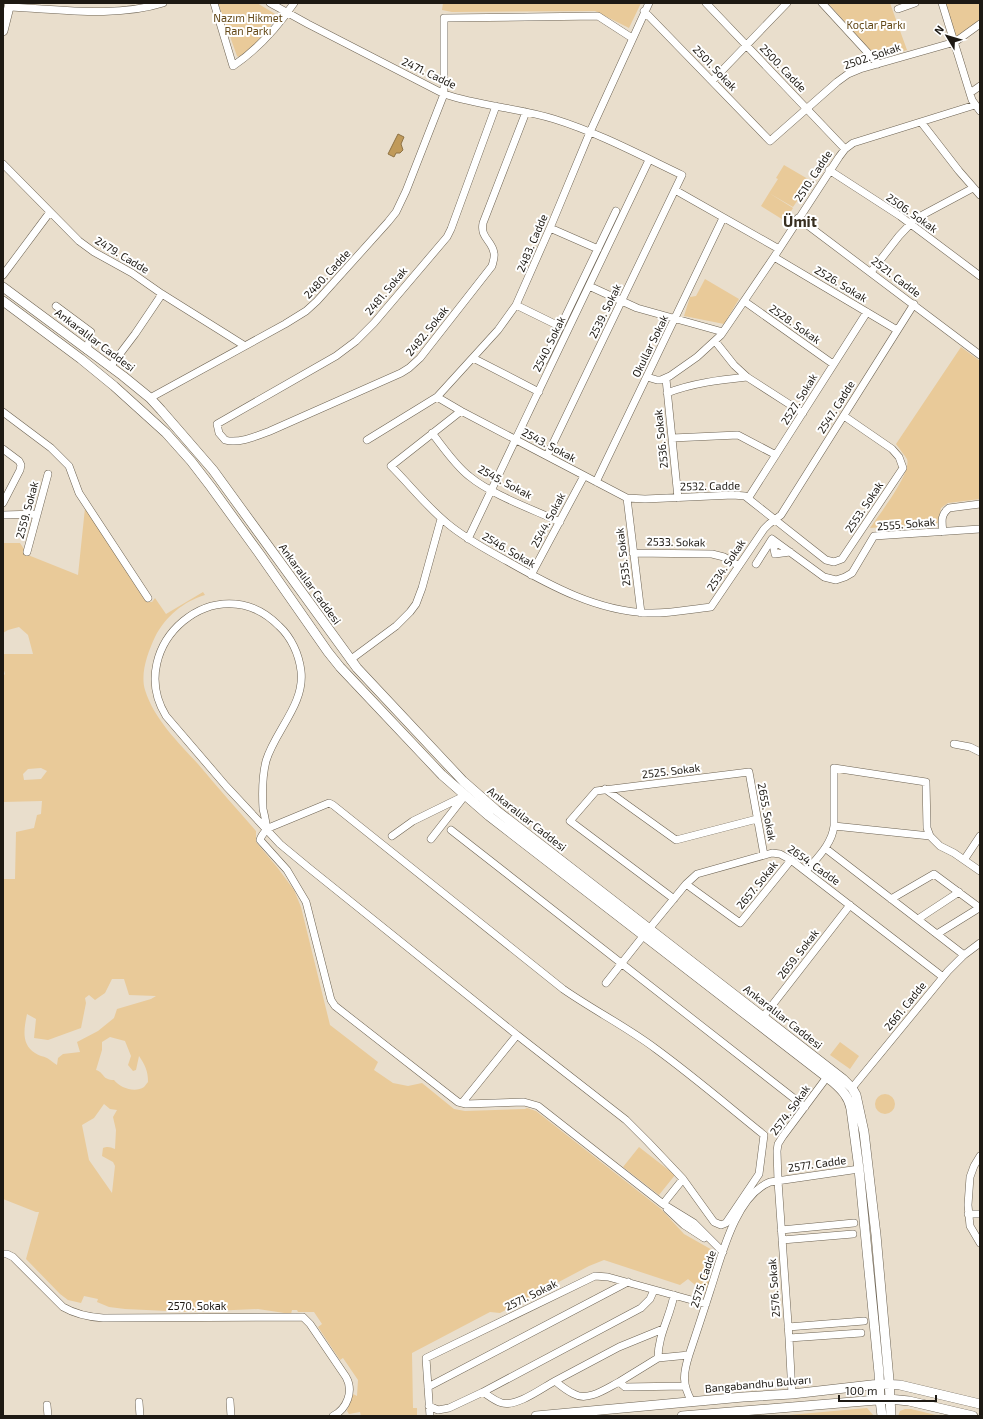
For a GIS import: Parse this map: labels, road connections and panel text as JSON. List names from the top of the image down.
{
  "streets": {
    "main road": ["Ankaralılar Caddesi", "Bangabandhu Bulvarı"],
    "street": [
      "2502. Sokak",
      "2501. Sokak",
      "2500. Cadde",
      "2471. Cadde",
      "2510. Cadde",
      "2506. Sokak",
      "2483. Cadde",
      "2479. Cadde",
      "2480. Cadde",
      "2521. Cadde",
      "2526. Sokak",
      "2481. Sokak",
      "2539. Sokak",
      "2528. Sokak",
      "2482. Sokak",
      "2540. Sokak",
      "Okullar Sokak",
      "2527. Sokak",
      "2547. Cadde",
      "2536. Sokak",
      "2543. Sokak",
      "2545. Sokak",
      "2532. Cadde",
      "2553. Sokak",
      "2559. Sokak",
      "2544. Sokak",
      "2555. Sokak",
      "2533. Sokak",
      "2546. Sokak",
      "2535. Sokak",
      "2534. Sokak",
      "2525. Sokak",
      "2655. Sokak",
      "2654. Cadde",
      "2657. Sokak",
      "2659. Sokak",
      "2661. Cadde",
      "2574. Sokak",
      "2577. Cadde",
      "2575. Cadde",
      "2576. Sokak",
      "2571. Sokak",
      "2570. Sokak"
    ]
  },
  "crossings": [
    ["2502. Sokak", "2501. Sokak"],
    ["2502. Sokak", "2500. Cadde"],
    ["2501. Sokak", "2483. Cadde"],
    ["2500. Cadde", "2510. Cadde"],
    ["2471. Cadde", "2483. Cadde"],
    ["2471. Cadde", "2480. Cadde"],
    ["2471. Cadde", "2481. Sokak"],
    ["2471. Cadde", "2482. Sokak"],
    ["2510. Cadde", "2506. Sokak"],
    ["2510. Cadde", "2521. Cadde"],
    ["2510. Cadde", "2526. Sokak"],
    ["2510. Cadde", "2528. Sokak"],
    ["2510. Cadde", "2536. Sokak"],
    ["2483. Cadde", "2543. Sokak"],
    ["2479. Cadde", "2480. Cadde"],
    ["2480. Cadde", "Ankaralılar Caddesi"],
    ["2521. Cadde", "2547. Cadde"],
    ["2526. Sokak", "2527. Sokak"],
    ["2526. Sokak", "2547. Cadde"],
    ["2481. Sokak", "2482. Sokak"],
    ["2539. Sokak", "2540. Sokak"],
    ["2539. Sokak", "2543. Sokak"],
    ["2528. Sokak", "2527. Sokak"],
    ["Ankaralılar Caddesi", "2654. Cadde"],
    ["Ankaralılar Caddesi", "2659. Sokak"],
    ["Ankaralılar Caddesi", "2661. Cadde"],
    ["Ankaralılar Caddesi", "2574. Sokak"],
    ["Ankaralılar Caddesi", "2577. Cadde"],
    ["Ankaralılar Caddesi", "Bangabandhu Bulvarı"],
    ["2540. Sokak", "2543. Sokak"],
    ["2540. Sokak", "2545. Sokak"],
    ["2540. Sokak", "2546. Sokak"],
    ["Okullar Sokak", "2543. Sokak"],
    ["2527. Sokak", "2532. Cadde"],
    ["2547. Cadde", "2532. Cadde"],
    ["2547. Cadde", "2553. Sokak"],
    ["2547. Cadde", "2534. Sokak"],
    ["2536. Sokak", "2532. Cadde"],
    ["2543. Sokak", "2532. Cadde"],
    ["2543. Sokak", "2544. Sokak"],
    ["2543. Sokak", "2535. Sokak"],
    ["2545. Sokak", "2544. Sokak"],
    ["2545. Sokak", "2546. Sokak"],
    ["2532. Cadde", "2553. Sokak"],
    ["2532. Cadde", "2535. Sokak"],
    ["2532. Cadde", "2534. Sokak"],
    ["2544. Sokak", "2546. Sokak"],
    ["2533. Sokak", "2535. Sokak"],
    ["2533. Sokak", "2534. Sokak"],
    ["2546. Sokak", "2535. Sokak"],
    ["2546. Sokak", "2534. Sokak"],
    ["2535. Sokak", "2534. Sokak"],
    ["2525. Sokak", "2655. Sokak"],
    ["2525. Sokak", "2654. Cadde"],
    ["2655. Sokak", "2654. Cadde"],
    ["2654. Cadde", "2657. Sokak"],
    ["2654. Cadde", "2659. Sokak"],
    ["2654. Cadde", "2661. Cadde"],
    ["2574. Sokak", "2577. Cadde"],
    ["2574. Sokak", "2575. Cadde"],
    ["2574. Sokak", "2576. Sokak"],
    ["2577. Cadde", "2575. Cadde"],
    ["2577. Cadde", "2576. Sokak"],
    ["2575. Cadde", "2576. Sokak"],
    ["2575. Cadde", "2571. Sokak"],
    ["2575. Cadde", "Bangabandhu Bulvarı"],
    ["2576. Sokak", "Bangabandhu Bulvarı"]
  ],
  "districts": ["Ümit"],
  "parks": ["Nazım Hikmet Ran Parkı", "Koçlar Parkı"],
  "scale_bar": "100 m",
  "north": "top left"
}
